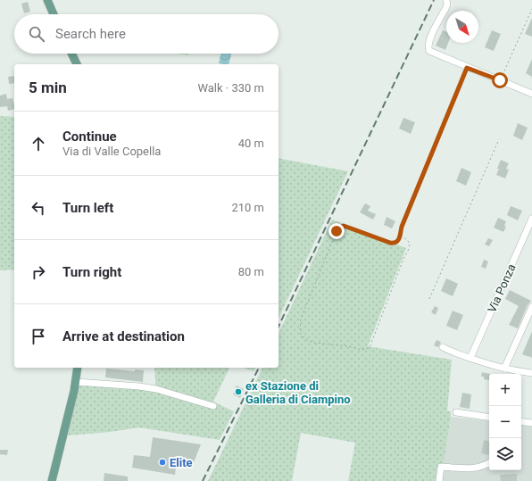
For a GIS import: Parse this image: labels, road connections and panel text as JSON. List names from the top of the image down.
{
  "streets": {
    "street": ["Via Ponza"]
  },
  "places": ["ex Stazione di Galleria di Ciampino", "Elite"],
  "north": "bottom right",
  "page": {
    "search": "Search here",
    "heading": ["5 min", "Walk · 330 m"],
    "list": [
      ["Continue", "Via di Valle Copella", "40 m"],
      ["Turn left", "210 m"],
      ["Turn right", "80 m"],
      "Arrive at destination"
    ],
    "map_buttons": ["+", "−"]
  }
}
